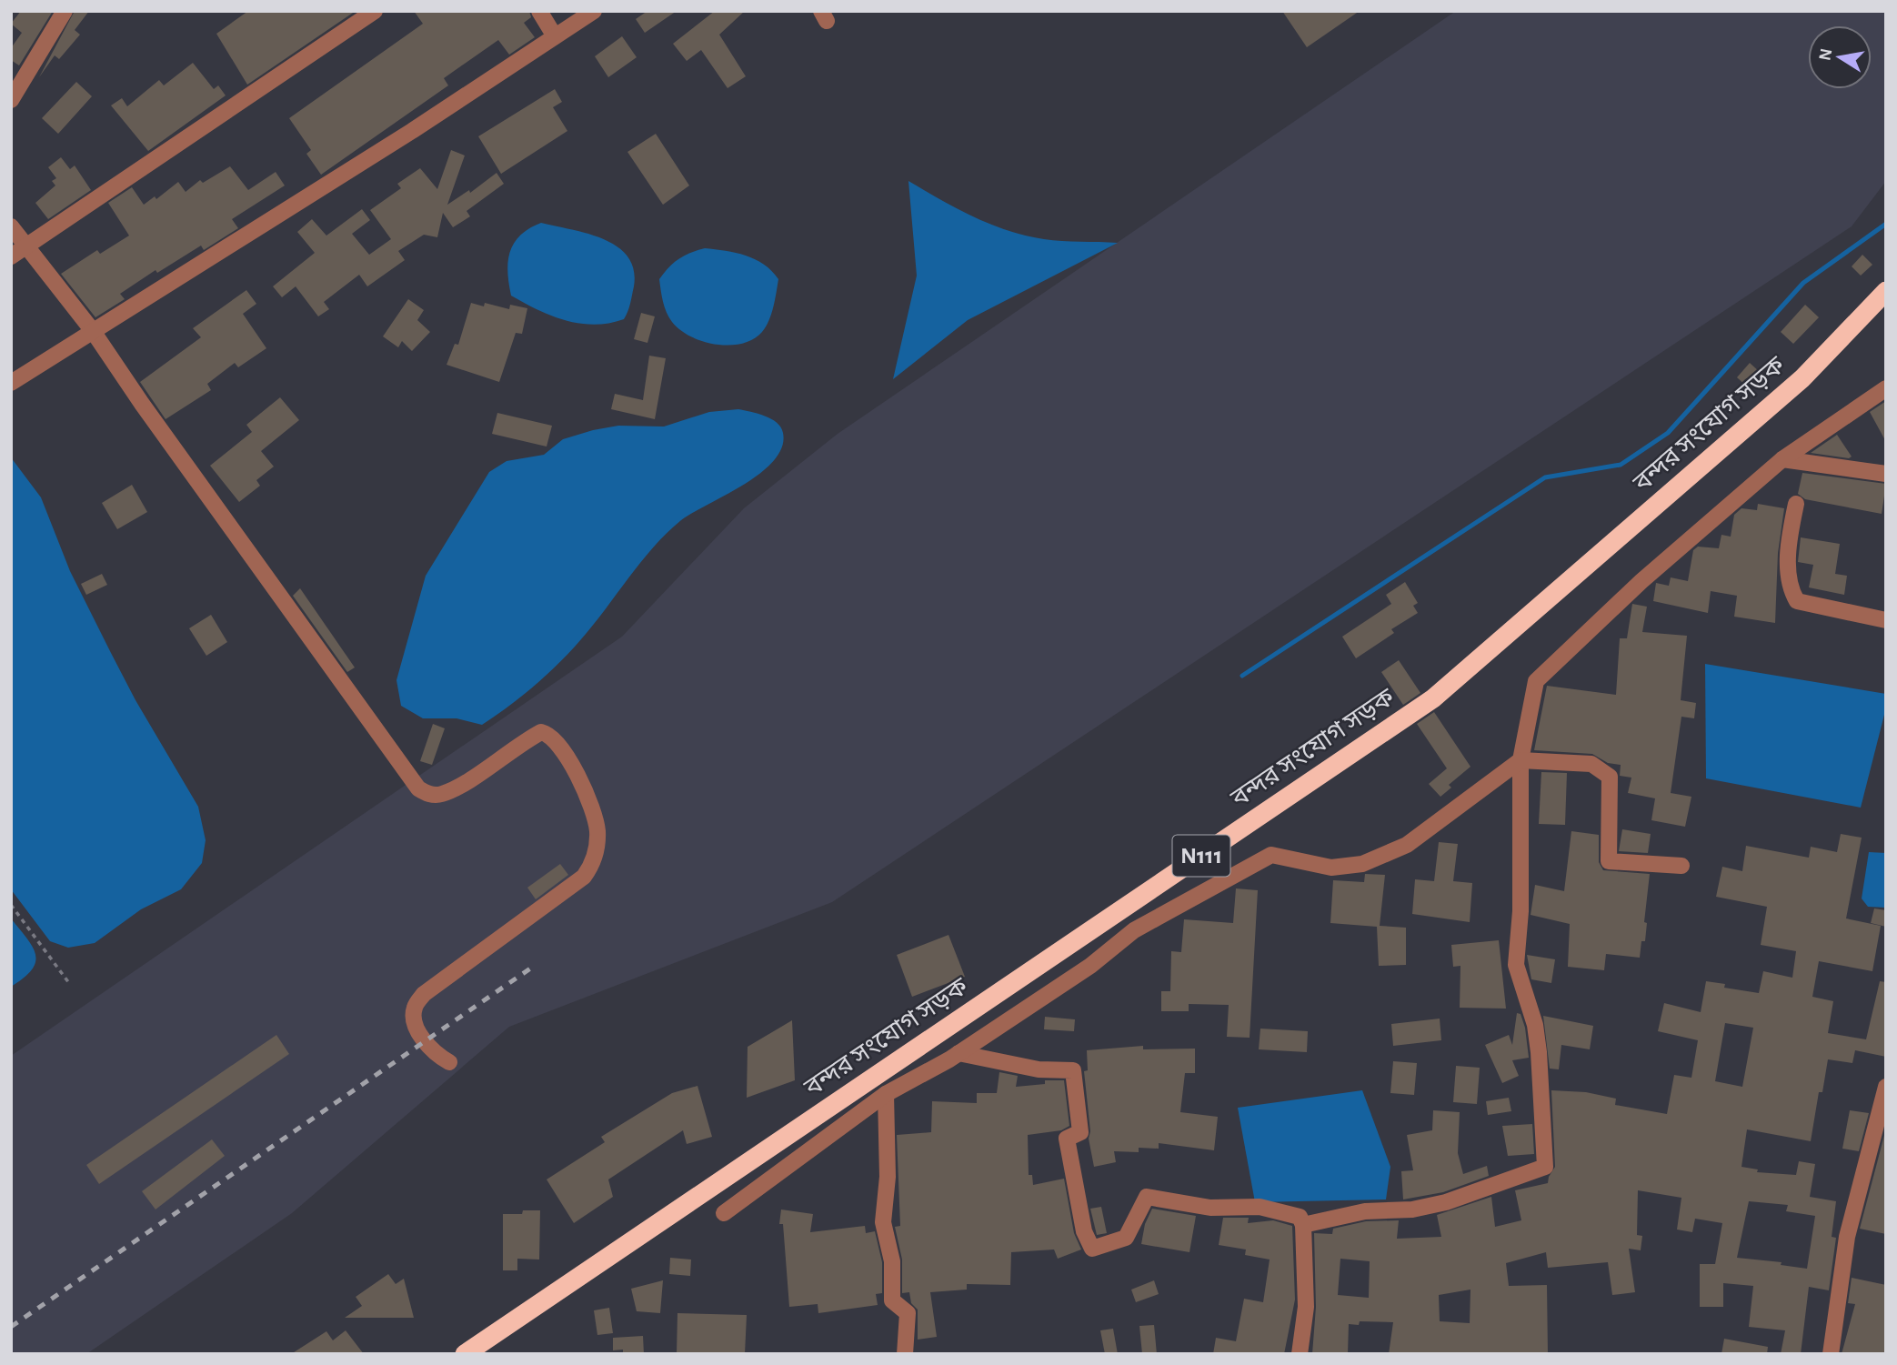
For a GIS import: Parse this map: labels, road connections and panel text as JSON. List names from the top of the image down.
{
  "streets": {
    "highway": ["বন্দর সংযোগ সড়ক", "N111"]
  },
  "north": "left"
}
